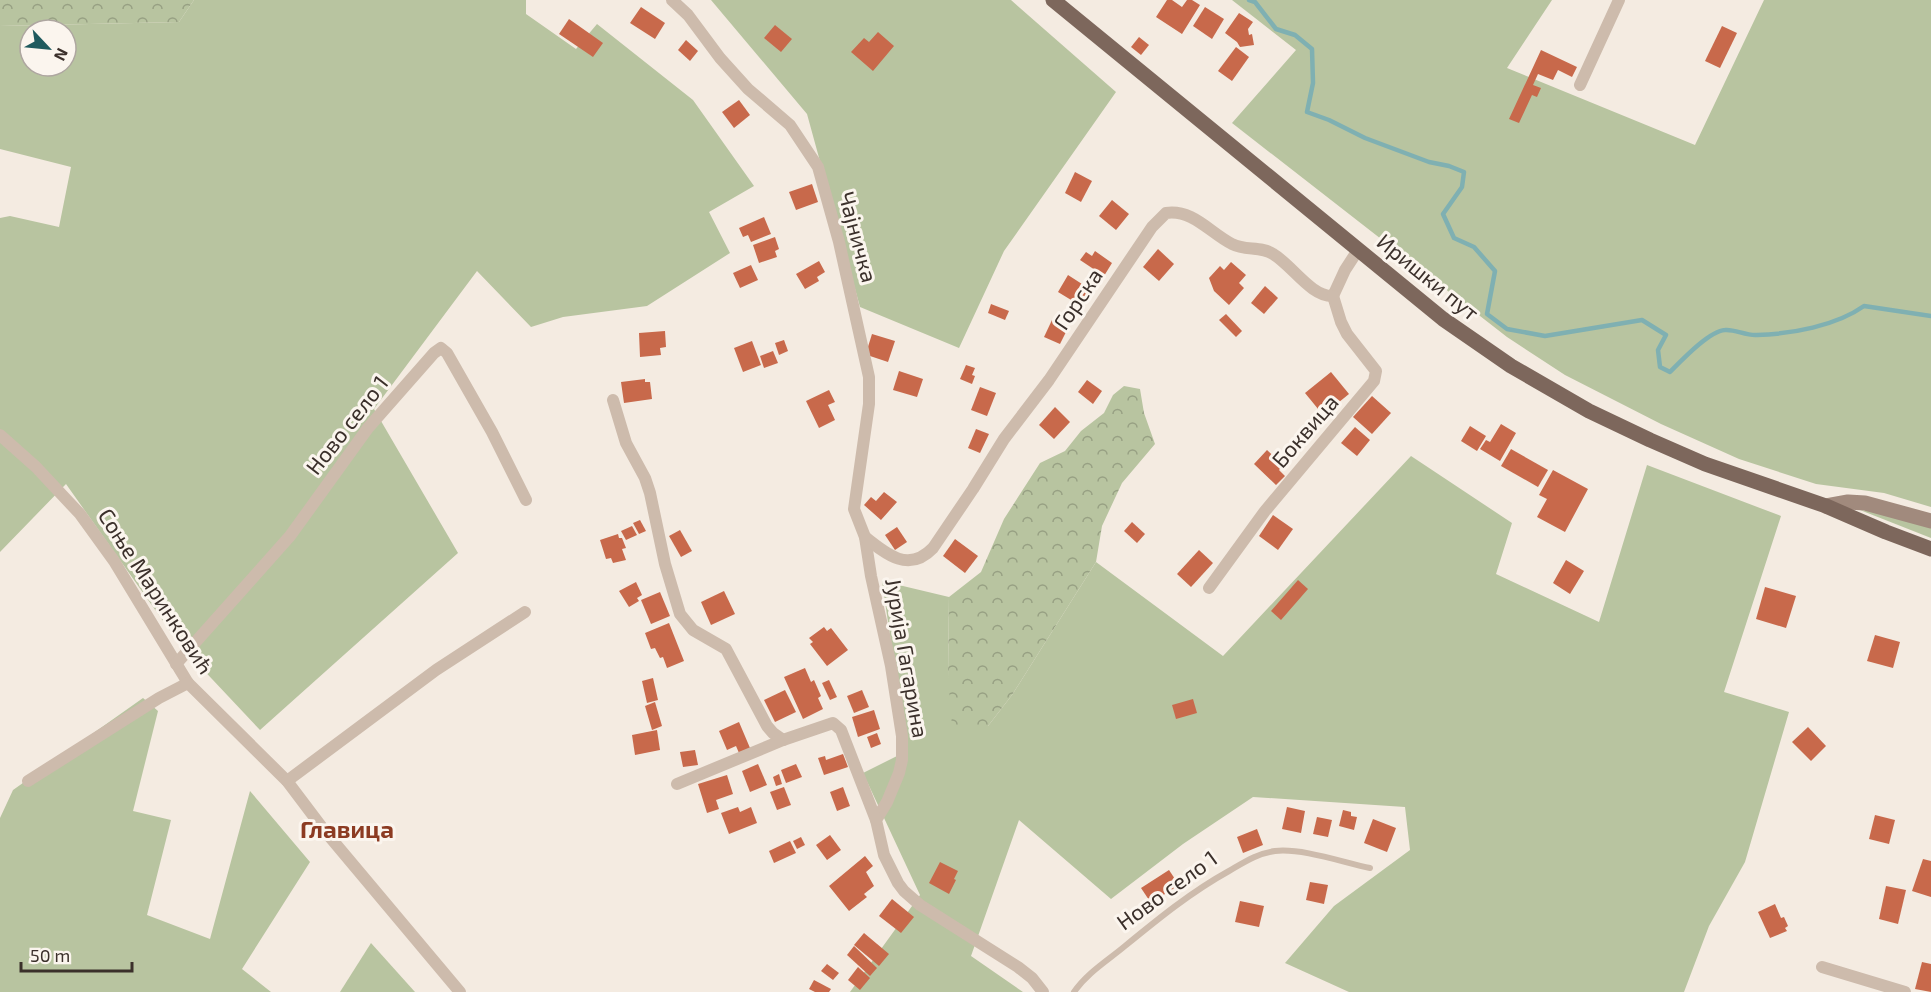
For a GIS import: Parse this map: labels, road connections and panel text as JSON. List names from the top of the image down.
{
  "streets": {
    "main road": ["Иришки пут"],
    "street": [
      "Чајничка",
      "Горска",
      "Ново село 1",
      "Боквица",
      "Соње Маринковић",
      "Јурија Гагарина"
    ]
  },
  "crossings": [
    ["Чајничка", "Горска"],
    ["Чајничка", "Јурија Гагарина"],
    ["Горска", "Боквица"],
    ["Горска", "Јурија Гагарина"],
    ["Ново село 1", "Соње Маринковић"]
  ],
  "districts": ["Главица"],
  "scale_bar": "50 m",
  "north": "bottom right"
}
